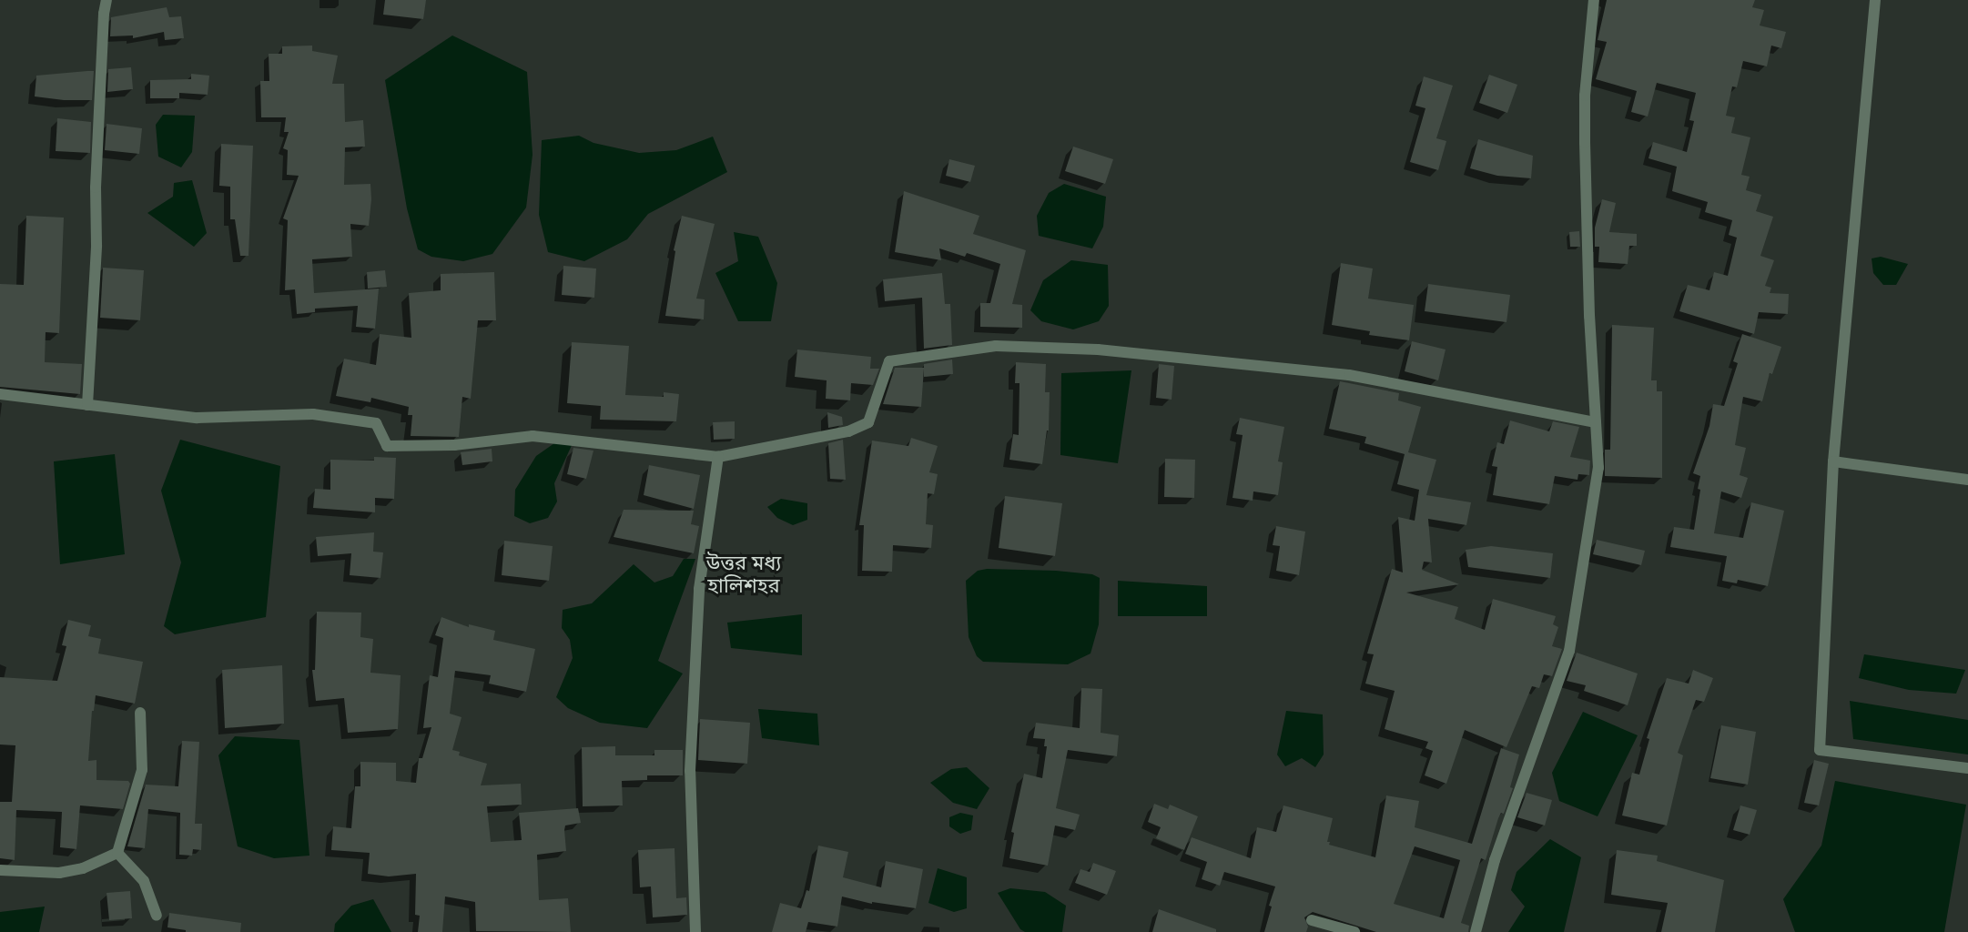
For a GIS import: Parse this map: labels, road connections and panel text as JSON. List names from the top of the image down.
{
  "districts": ["উত্তর মধ্য হালিশহর"]
}
